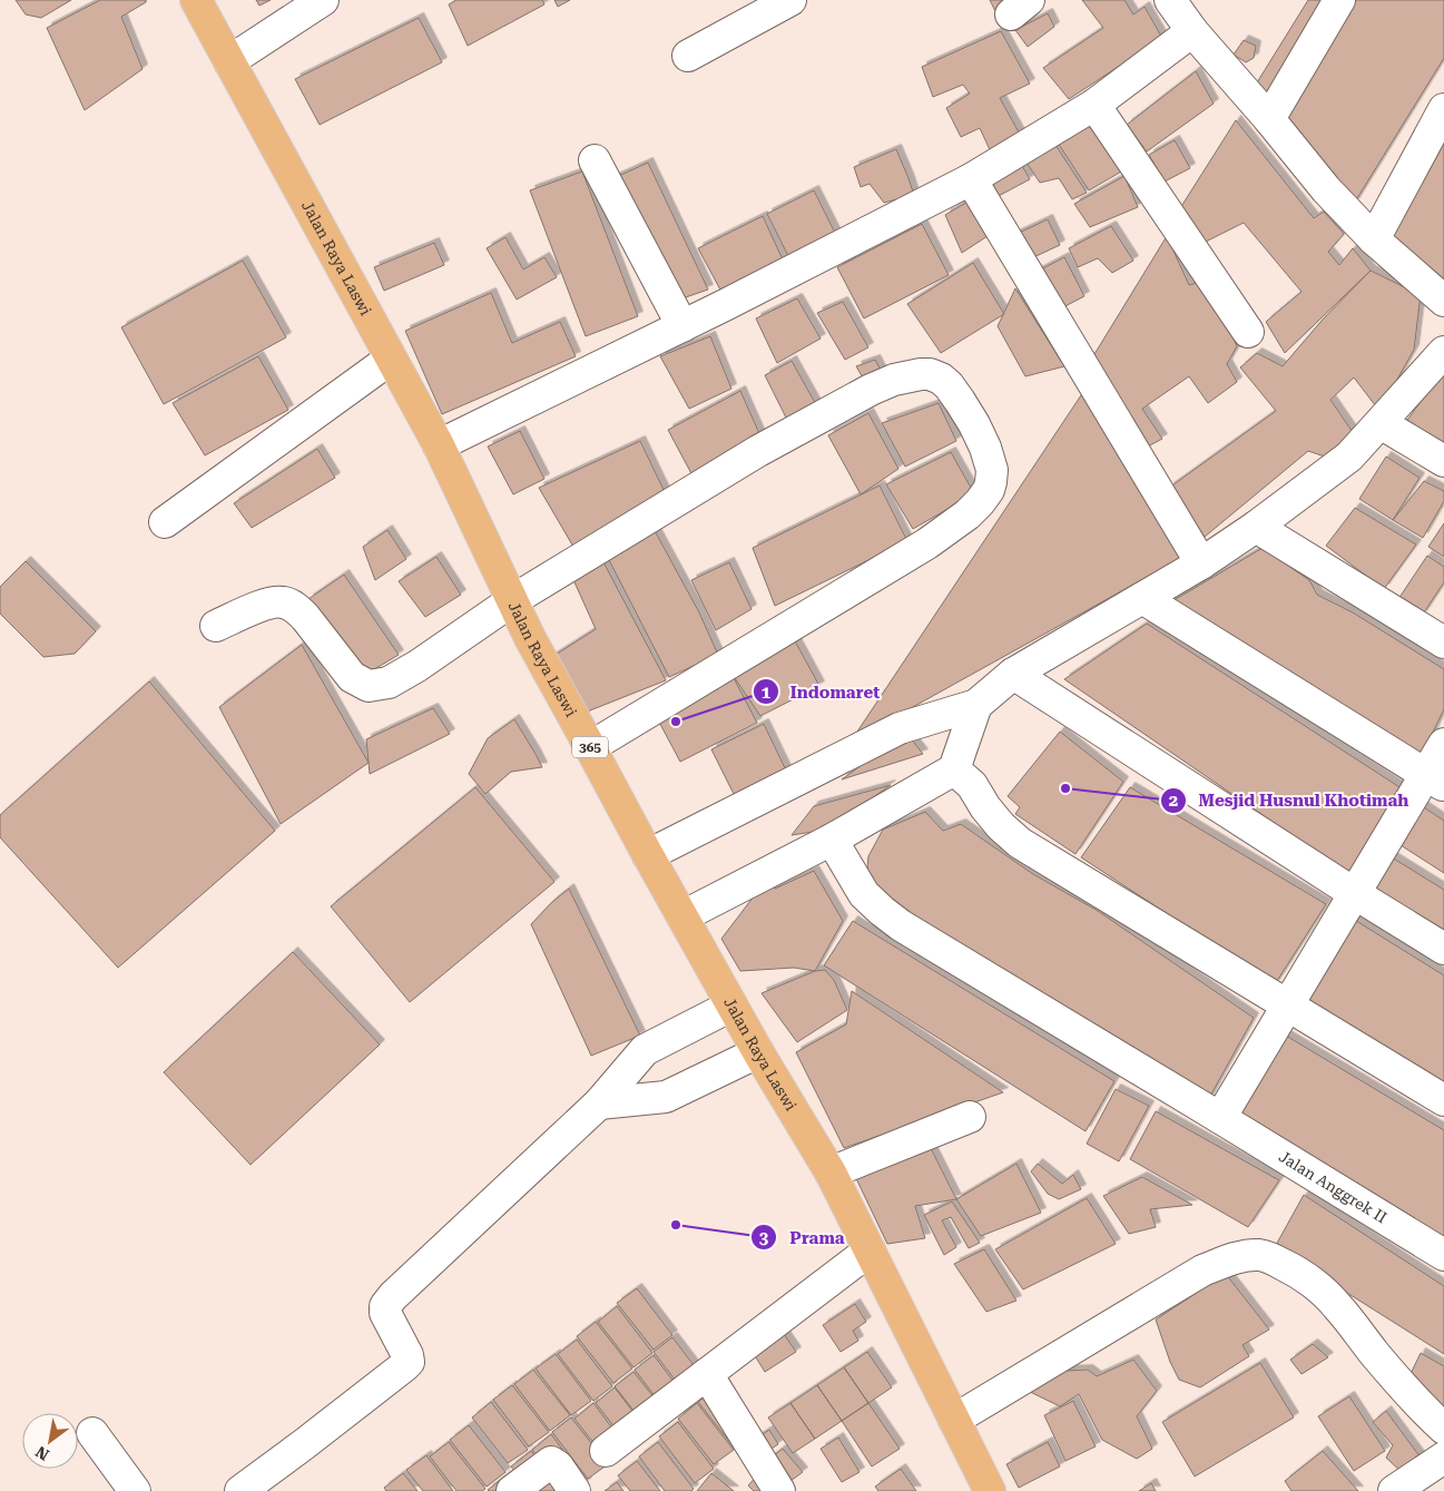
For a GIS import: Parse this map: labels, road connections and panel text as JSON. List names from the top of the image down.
{
  "streets": {
    "main road": ["Jalan Raya Laswi", "365"],
    "street": ["Jalan Anggrek II"]
  },
  "places": ["Indomaret", "Mesjid Husnul Khotimah", "Prama"],
  "north": "bottom left"
}
